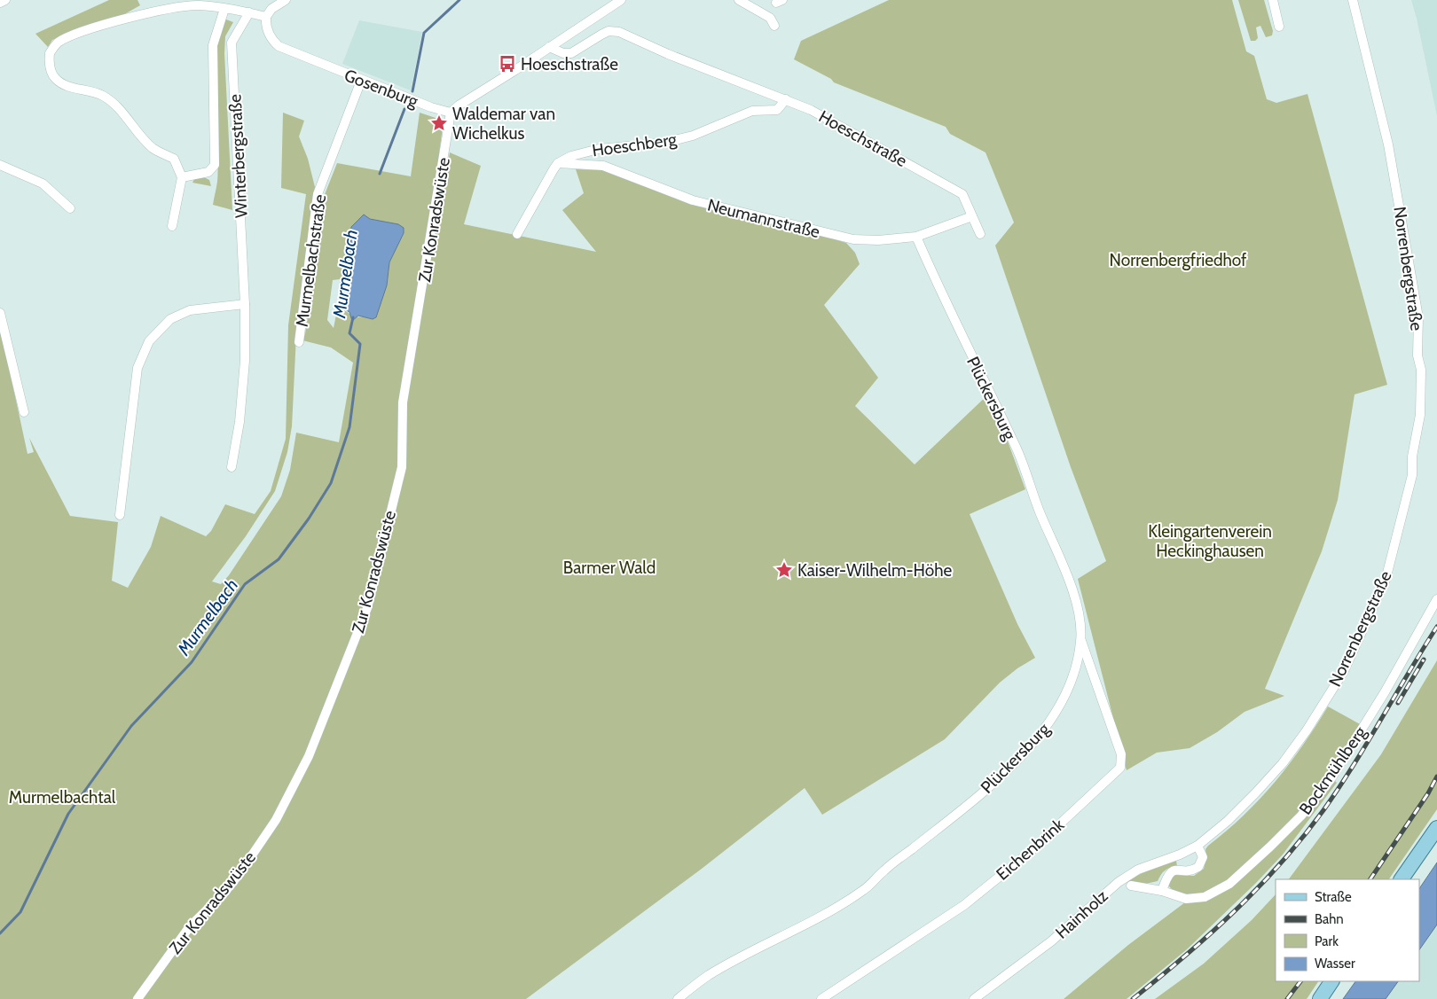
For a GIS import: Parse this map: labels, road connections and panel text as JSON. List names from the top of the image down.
{
  "streets": {
    "street": [
      "Gosenburg",
      "Hoeschstraße",
      "Hoeschberg",
      "Winterbergstraße",
      "Neumannstraße",
      "Zur Konradswüste",
      "Murmelbachstraße",
      "Norrenbergstraße",
      "Plückersburg",
      "Bockmühlberg",
      "Eichenbrink",
      "Hainholz"
    ]
  },
  "crossings": [
    ["Gosenburg", "Zur Konradswüste"],
    ["Gosenburg", "Murmelbachstraße"],
    ["Hoeschstraße", "Hoeschberg"],
    ["Hoeschstraße", "Neumannstraße"],
    ["Hoeschberg", "Neumannstraße"],
    ["Neumannstraße", "Plückersburg"],
    ["Norrenbergstraße", "Hainholz"],
    ["Plückersburg", "Eichenbrink"]
  ],
  "water": ["Murmelbach"],
  "parks": [
    "Norrenbergfriedhof",
    "Kleingartenverein Heckinghausen",
    "Barmer Wald",
    "Murmelbachtal"
  ],
  "places": {
    "bus stop": ["Hoeschstraße"],
    "place": ["Waldemar van Wichelkus", "Kaiser-Wilhelm-Höhe"]
  },
  "legend": [
    "Straße",
    "Bahn",
    "Park",
    "Wasser"
  ]
}
